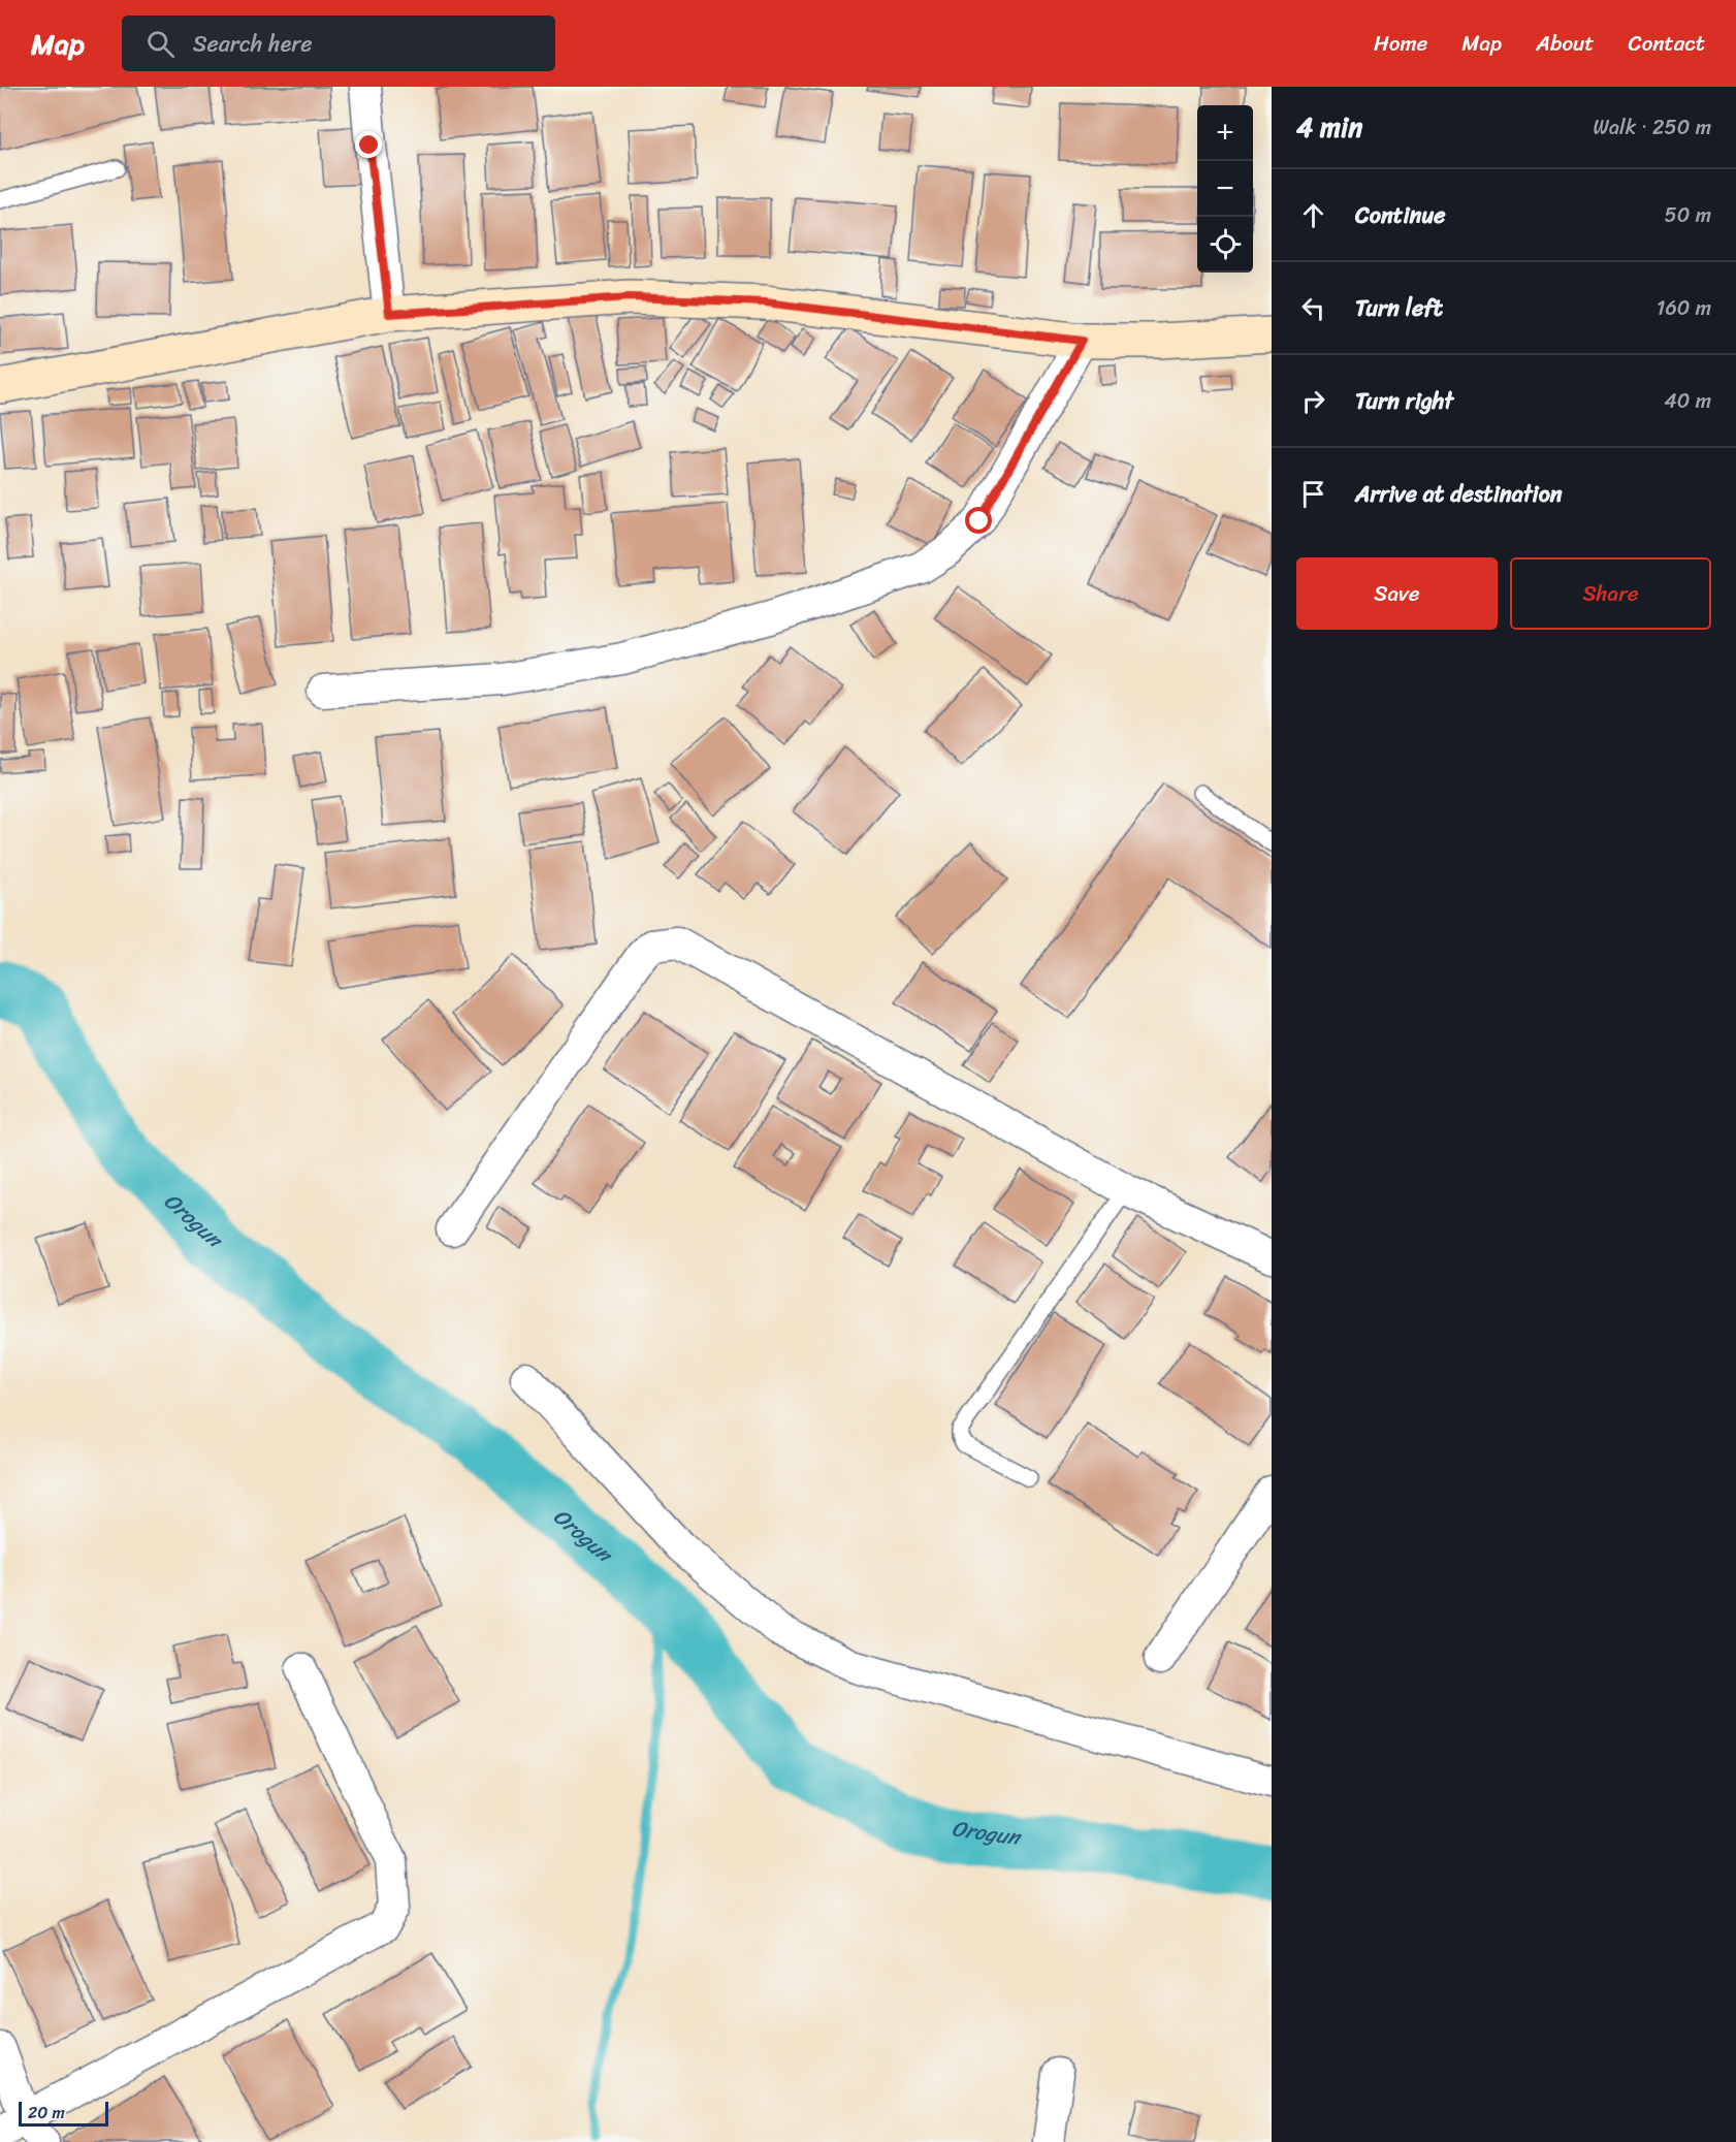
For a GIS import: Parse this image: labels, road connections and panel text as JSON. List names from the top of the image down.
{
  "water": ["Orogun"],
  "scale_bar": "20 m",
  "page": {
    "header": "Map",
    "search": "Search here",
    "nav": [
      "Home",
      "Map",
      "About",
      "Contact"
    ],
    "heading": ["4 min", "Walk · 250 m"],
    "map_buttons": ["+", "−"],
    "list": [
      ["Continue", "50 m"],
      ["Turn left", "160 m"],
      ["Turn right", "40 m"],
      "Arrive at destination"
    ],
    "buttons": ["Save", "Share"],
    "scale": "20 m"
  }
}
